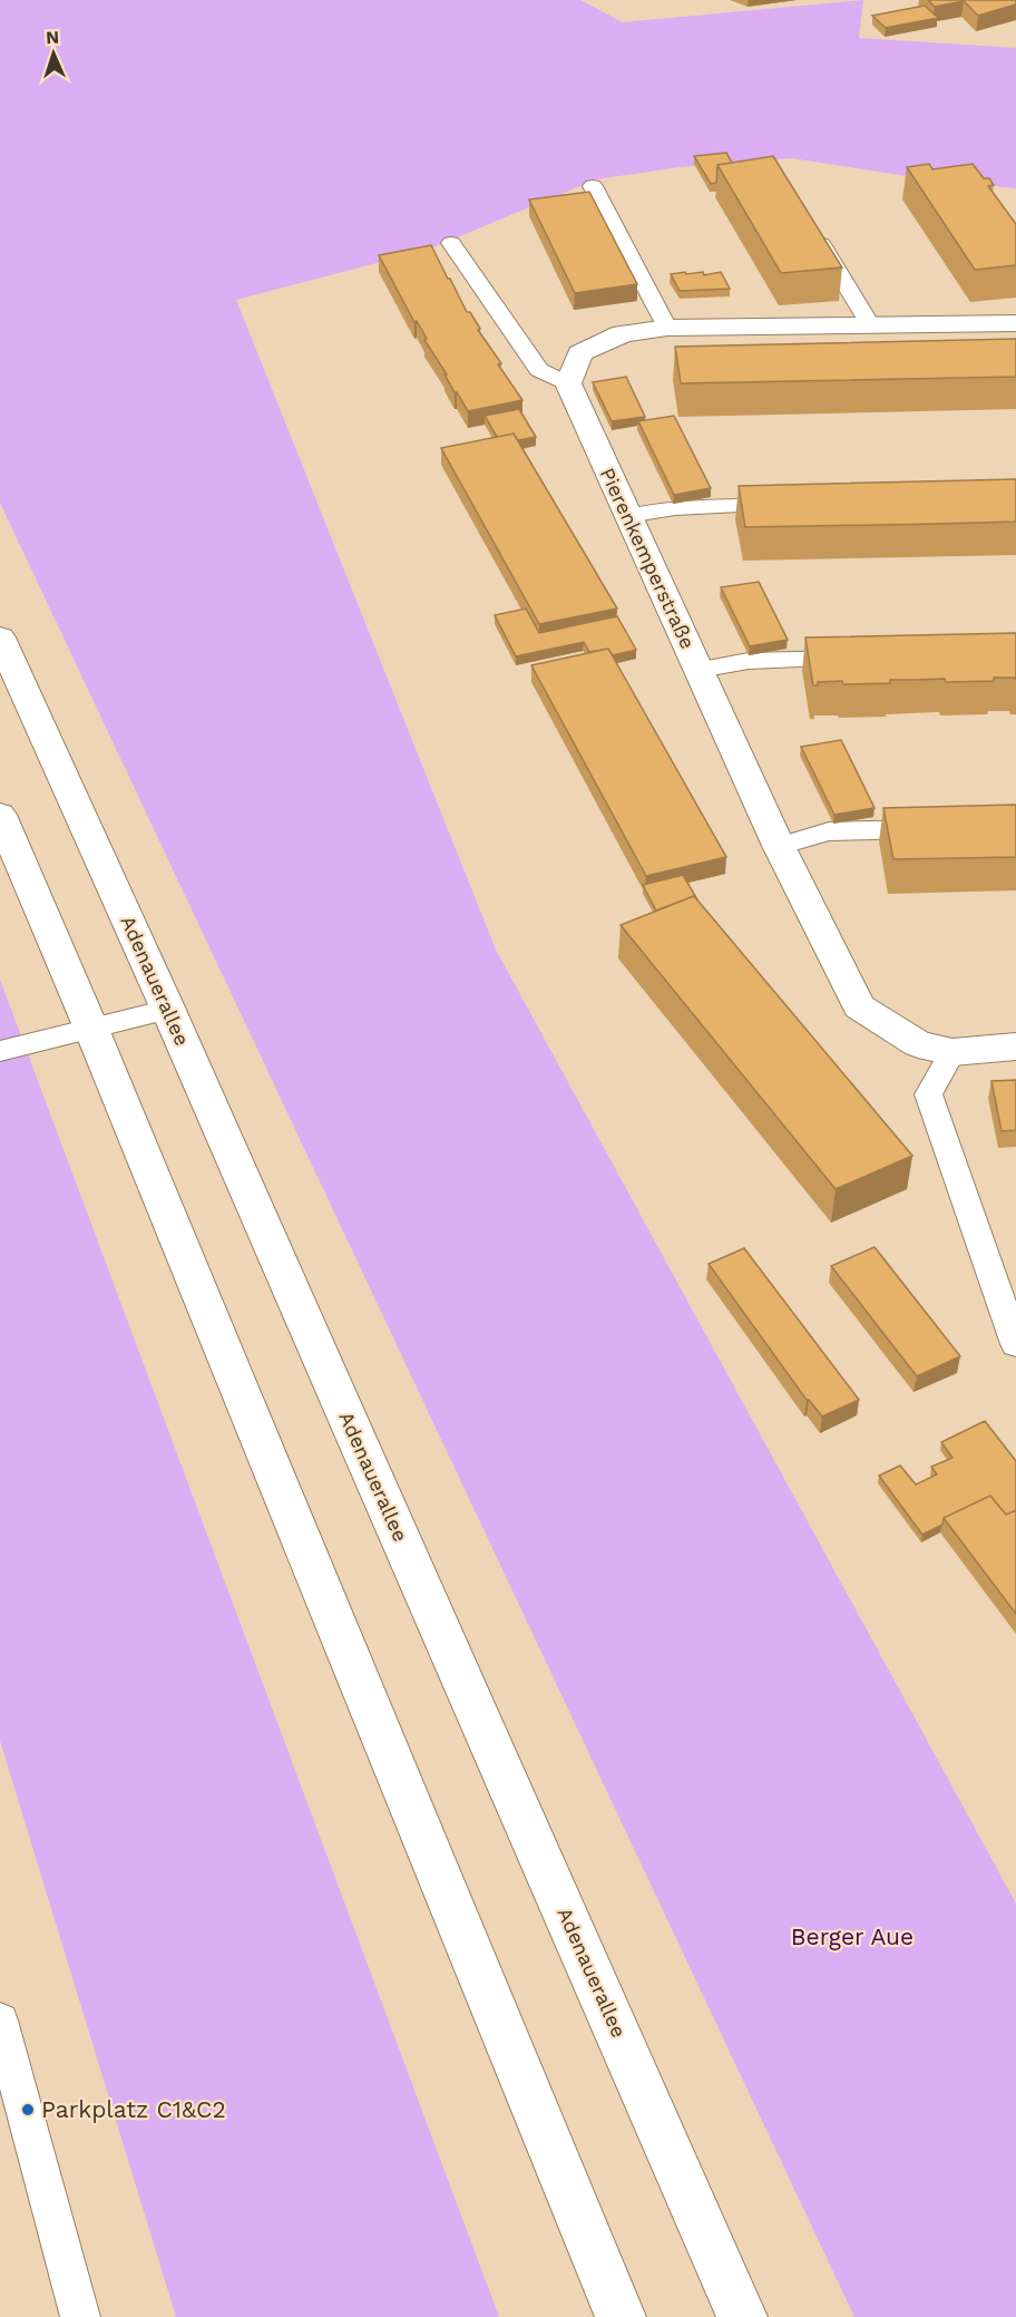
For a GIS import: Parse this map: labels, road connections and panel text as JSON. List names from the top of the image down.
{
  "streets": {
    "main road": ["Pierenkemperstraße", "Adenauerallee"]
  },
  "parks": ["Berger Aue"],
  "places": ["Parkplatz C1&C2"],
  "north": "top"
}
